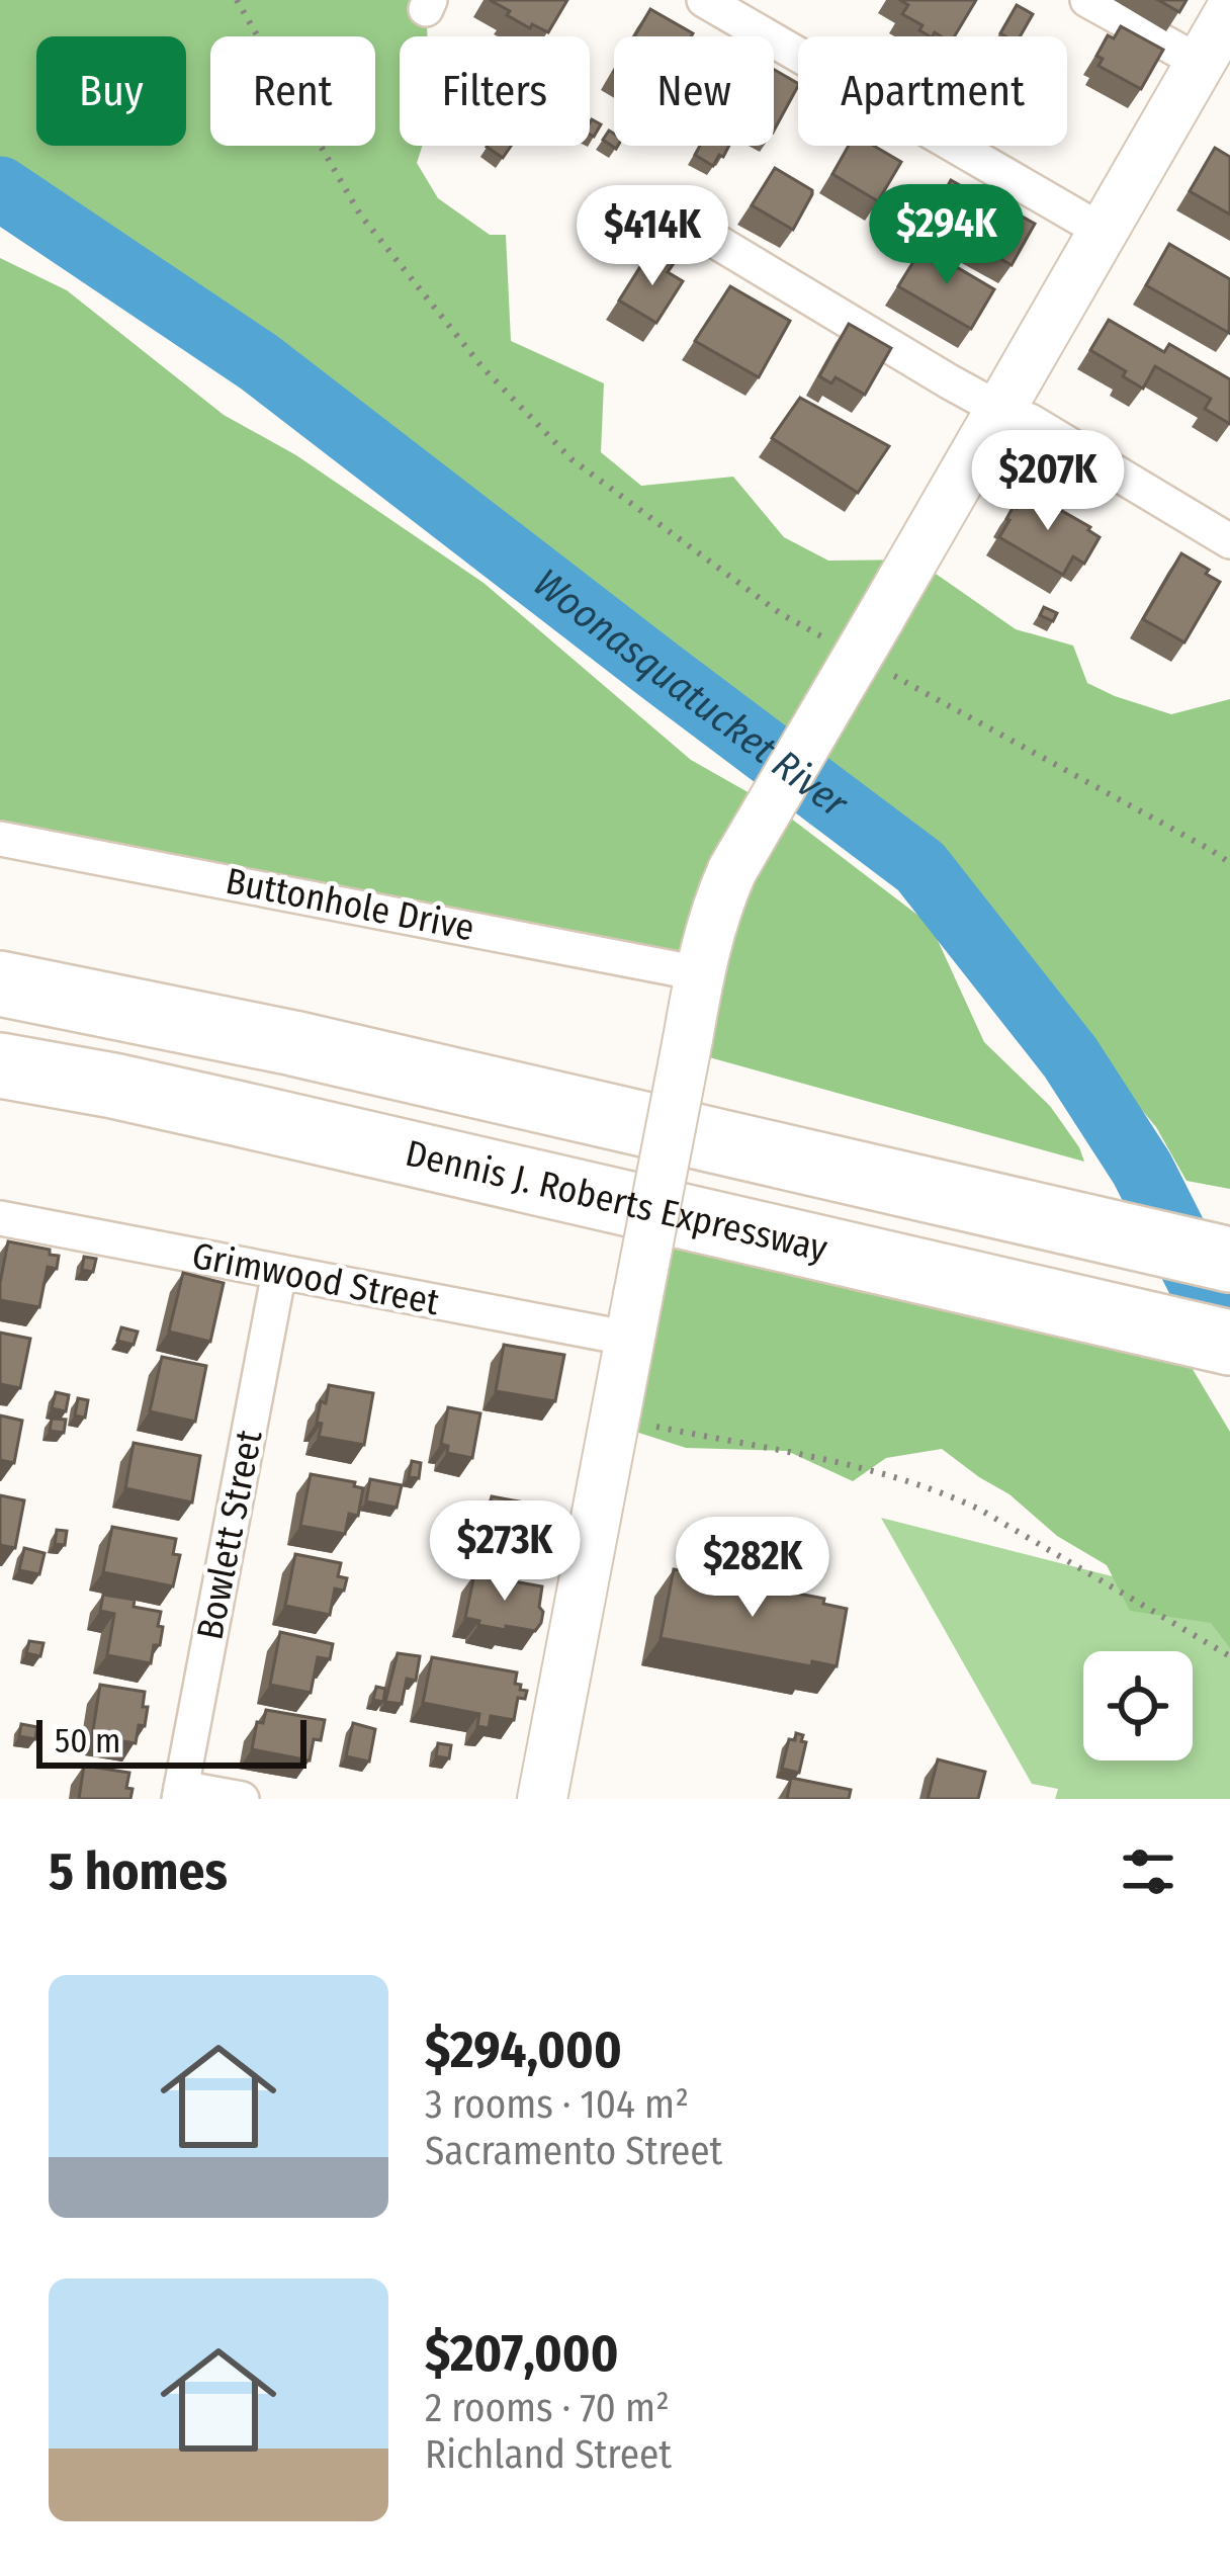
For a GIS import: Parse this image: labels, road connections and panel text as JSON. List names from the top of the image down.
{
  "streets": {
    "highway": ["Dennis J. Roberts Expressway"],
    "street": ["Buttonhole Drive", "Grimwood Street", "Bowlett Street"]
  },
  "crossings": [
    ["Grimwood Street", "Bowlett Street"]
  ],
  "water": ["Woonasquatucket River"],
  "scale_bar": "50 m",
  "page": {
    "chip": [
      "Buy",
      "Rent",
      "Filters",
      "New",
      "Apartment"
    ],
    "price": [
      "$294K",
      "$414K",
      "$207K",
      "$273K",
      "$282K"
    ],
    "scale": "50 m",
    "heading": "5 homes",
    "list": [
      {
        "name": "$294,000",
        "note": "3 rooms · 104 m² · Sacramento Street"
      },
      {
        "name": "$207,000",
        "note": "2 rooms · 70 m² · Richland Street"
      }
    ]
  }
}
